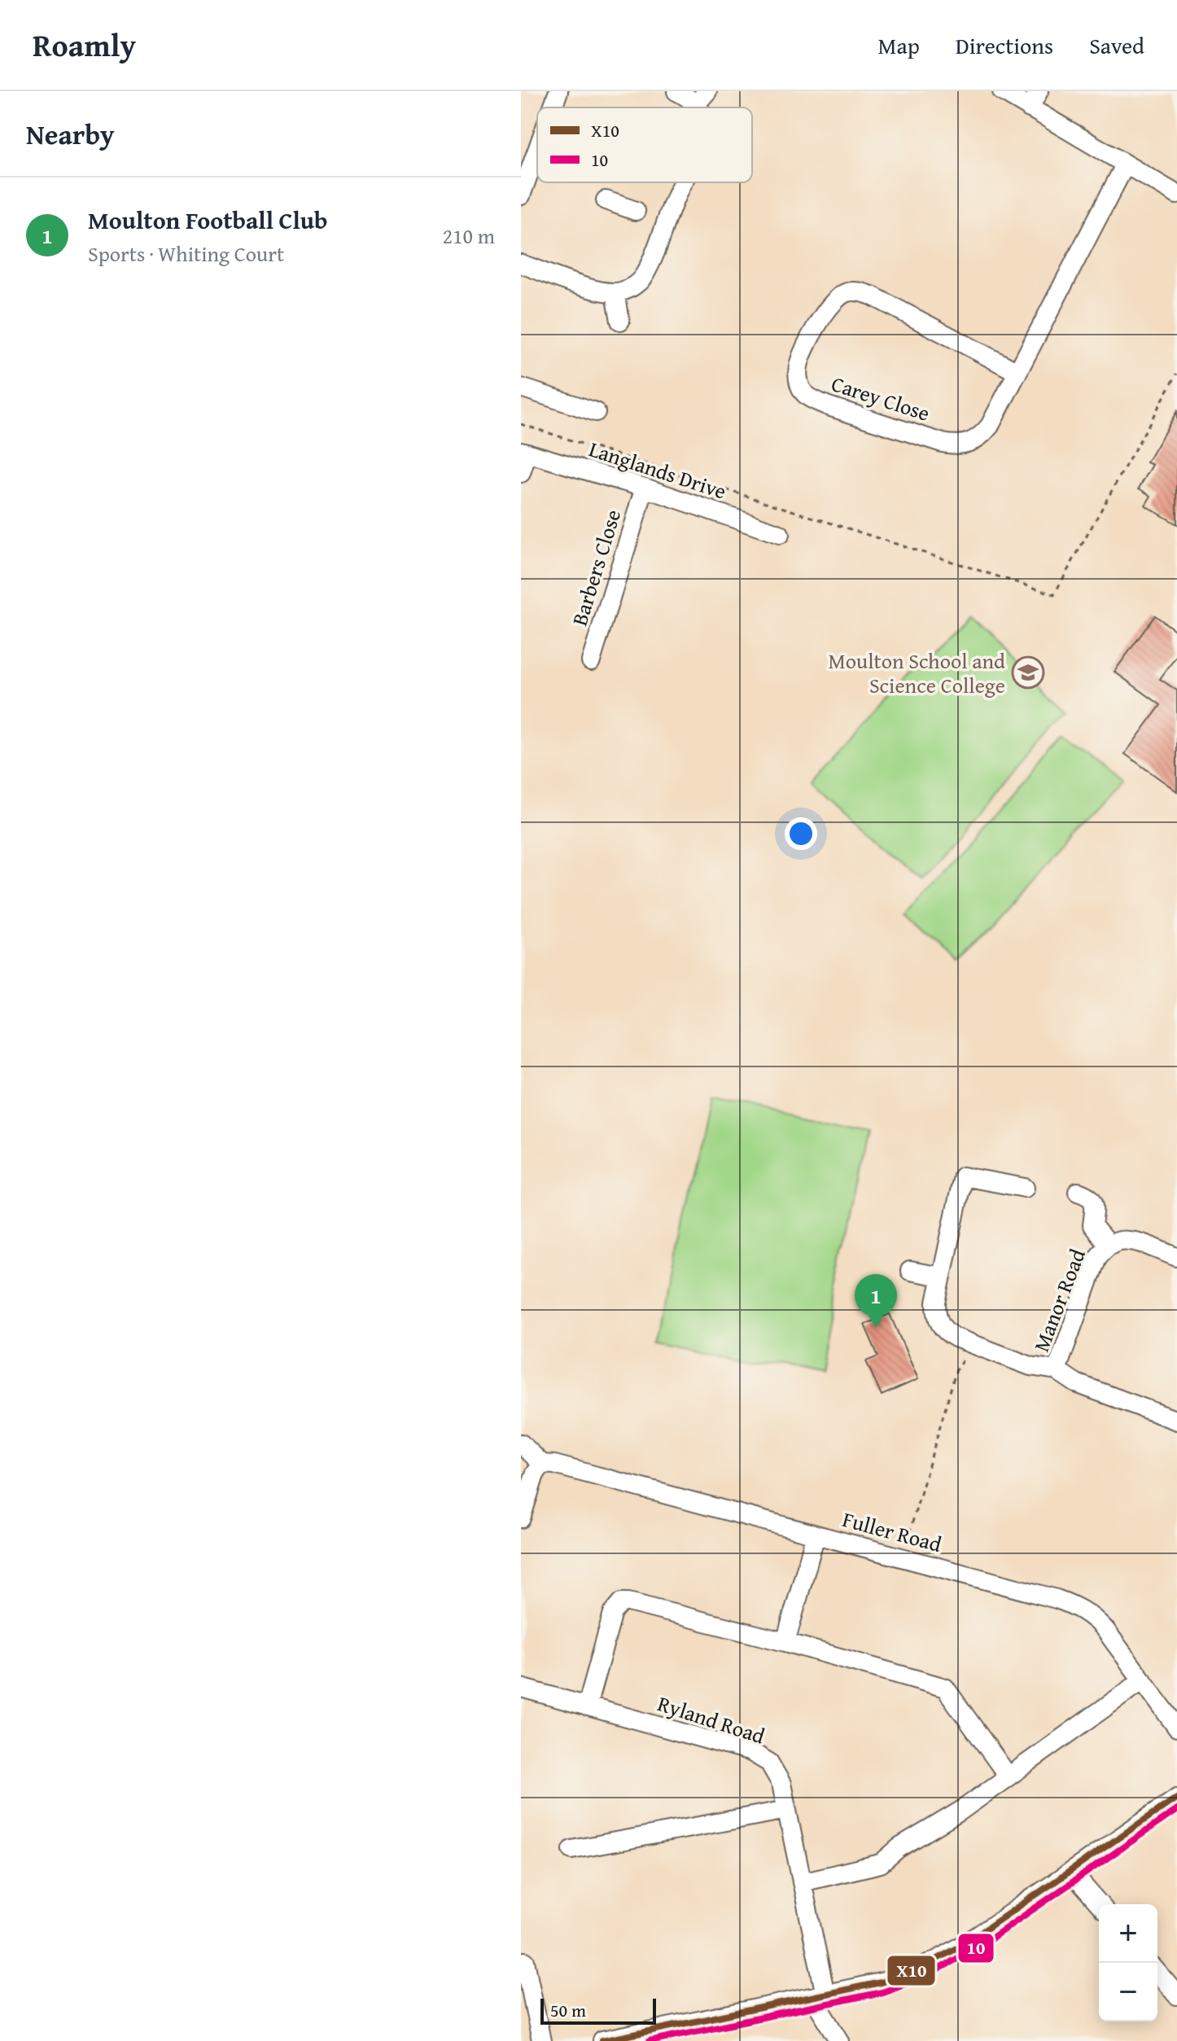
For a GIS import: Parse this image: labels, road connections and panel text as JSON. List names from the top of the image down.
{
  "streets": {
    "street": [
      "Carey Close",
      "Langlands Drive",
      "Barbers Close",
      "Manor Road",
      "Fuller Road",
      "Ryland Road"
    ]
  },
  "crossings": [
    ["Langlands Drive", "Barbers Close"]
  ],
  "places": {
    "school or university": ["Moulton School and Science College"]
  },
  "lines": ["transit line X10", "transit line 10"],
  "legend": ["X10", "10"],
  "scale_bar": "50 m",
  "page": {
    "header": "Roamly",
    "nav": ["Map", "Directions", "Saved"],
    "heading": "Nearby",
    "list": [
      {
        "mark": "1",
        "name": "Moulton Football Club",
        "note": "Sports · Whiting Court",
        "value": "210 m"
      }
    ],
    "pins": "1",
    "map_buttons": ["+", "−"],
    "scale": "50 m"
  }
}
